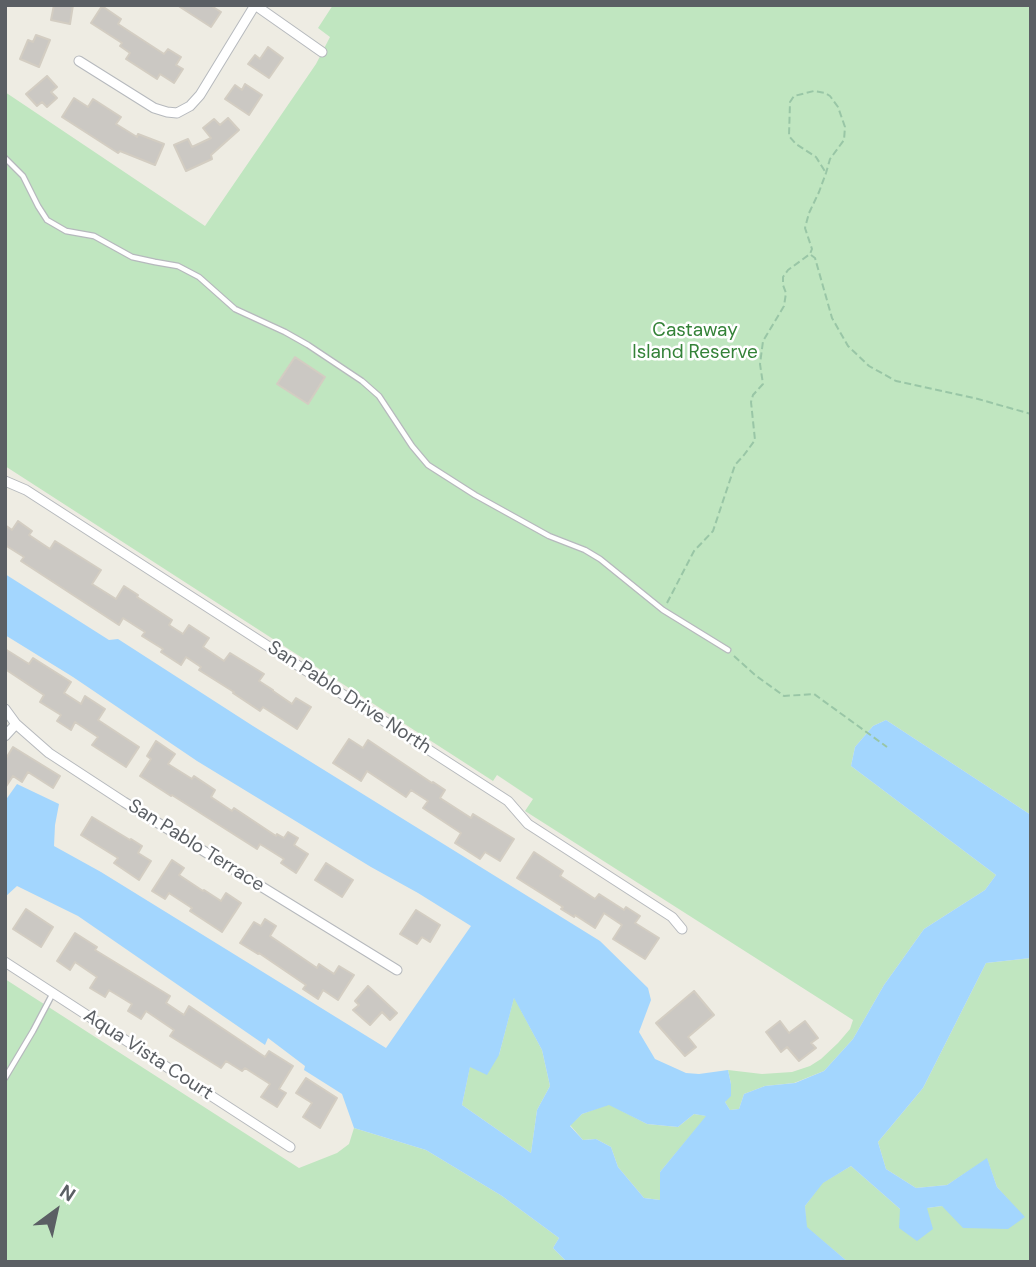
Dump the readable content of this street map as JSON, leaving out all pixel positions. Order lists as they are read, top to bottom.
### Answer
{
  "streets": {
    "street": ["San Pablo Drive North", "San Pablo Terrace", "Aqua Vista Court"]
  },
  "parks": ["Castaway Island Reserve"],
  "north": "top right"
}
